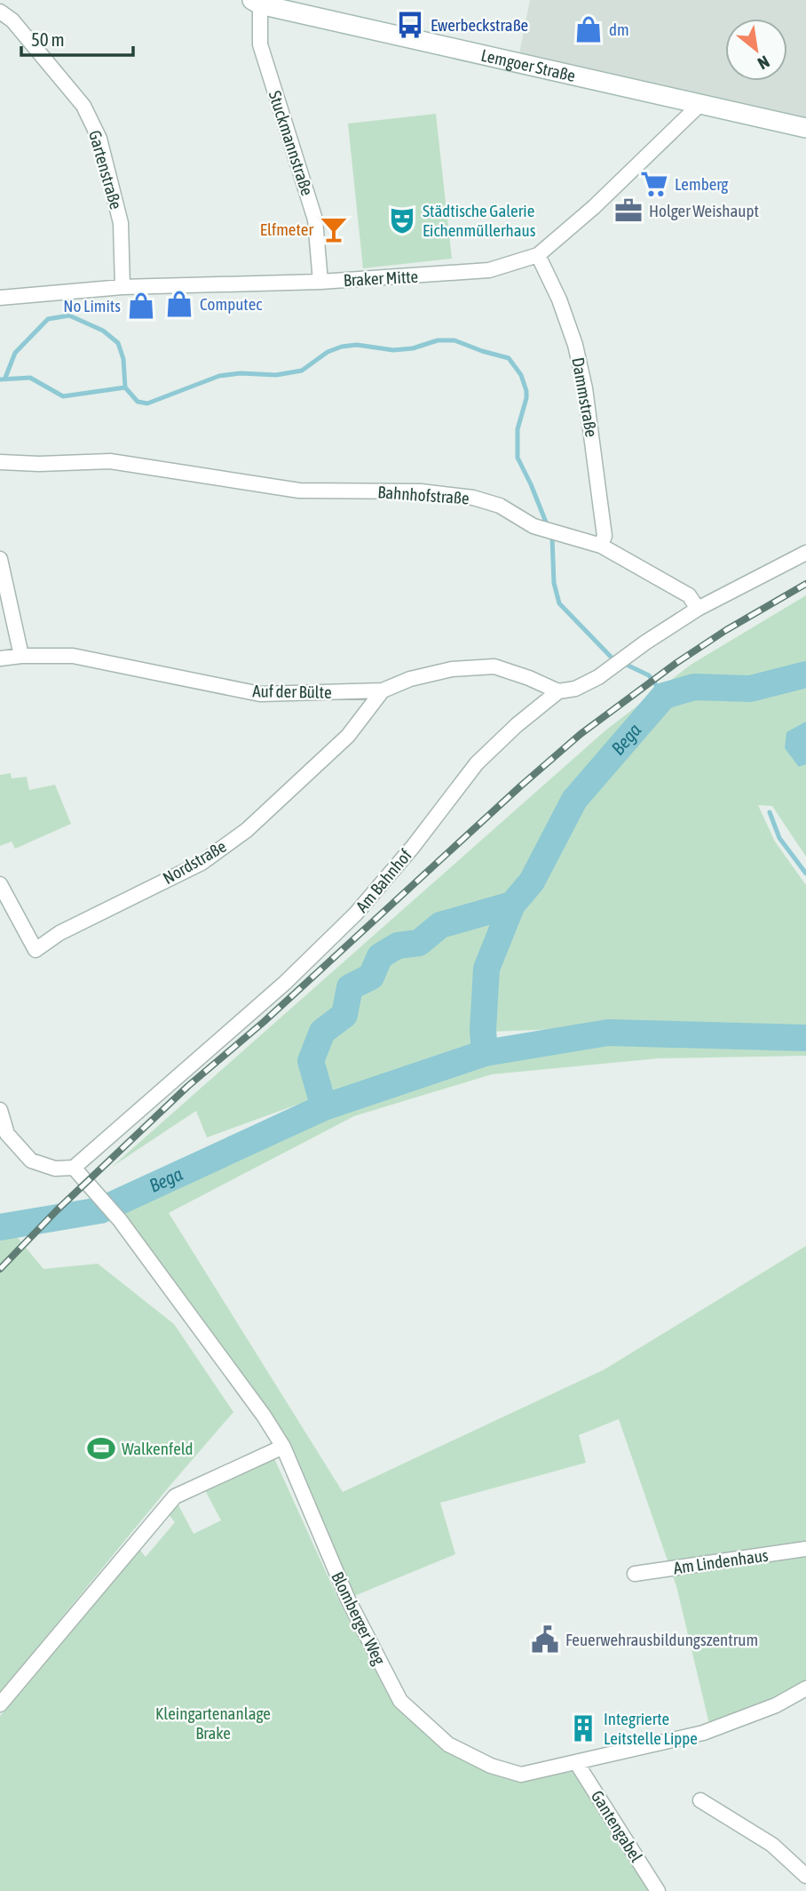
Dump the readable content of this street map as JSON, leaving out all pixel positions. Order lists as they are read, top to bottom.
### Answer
{
  "streets": {
    "main road": ["Lemgoer Straße"],
    "street": [
      "Stuckmannstraße",
      "Gartenstraße",
      "Braker Mitte",
      "Dammstraße",
      "Bahnhofstraße",
      "Auf der Bülte",
      "Nordstraße",
      "Am Bahnhof",
      "Am Lindenhaus",
      "Blomberger Weg",
      "Gantengabel"
    ]
  },
  "crossings": [
    ["Lemgoer Straße", "Stuckmannstraße"],
    ["Lemgoer Straße", "Braker Mitte"],
    ["Stuckmannstraße", "Braker Mitte"],
    ["Gartenstraße", "Braker Mitte"],
    ["Braker Mitte", "Dammstraße"],
    ["Dammstraße", "Bahnhofstraße"],
    ["Bahnhofstraße", "Am Bahnhof"],
    ["Auf der Bülte", "Nordstraße"],
    ["Auf der Bülte", "Am Bahnhof"],
    ["Am Bahnhof", "Blomberger Weg"],
    ["Blomberger Weg", "Gantengabel"]
  ],
  "water": ["Bega"],
  "parks": ["Kleingartenanlage Brake"],
  "places": {
    "bus stop": ["Ewerbeckstraße"],
    "shop": ["dm", "Computec", "No Limits"],
    "supermarket": ["Lemberg"],
    "office": ["Holger Weishaupt"],
    "theatre": ["Städtische Galerie Eichenmüllerhaus"],
    "bar": ["Elfmeter"],
    "sports": ["Walkenfeld"],
    "public building": ["Feuerwehrausbildungszentrum"],
    "building": ["Integrierte Leitstelle Lippe"]
  },
  "scale_bar": "50 m",
  "north": "bottom right"
}
